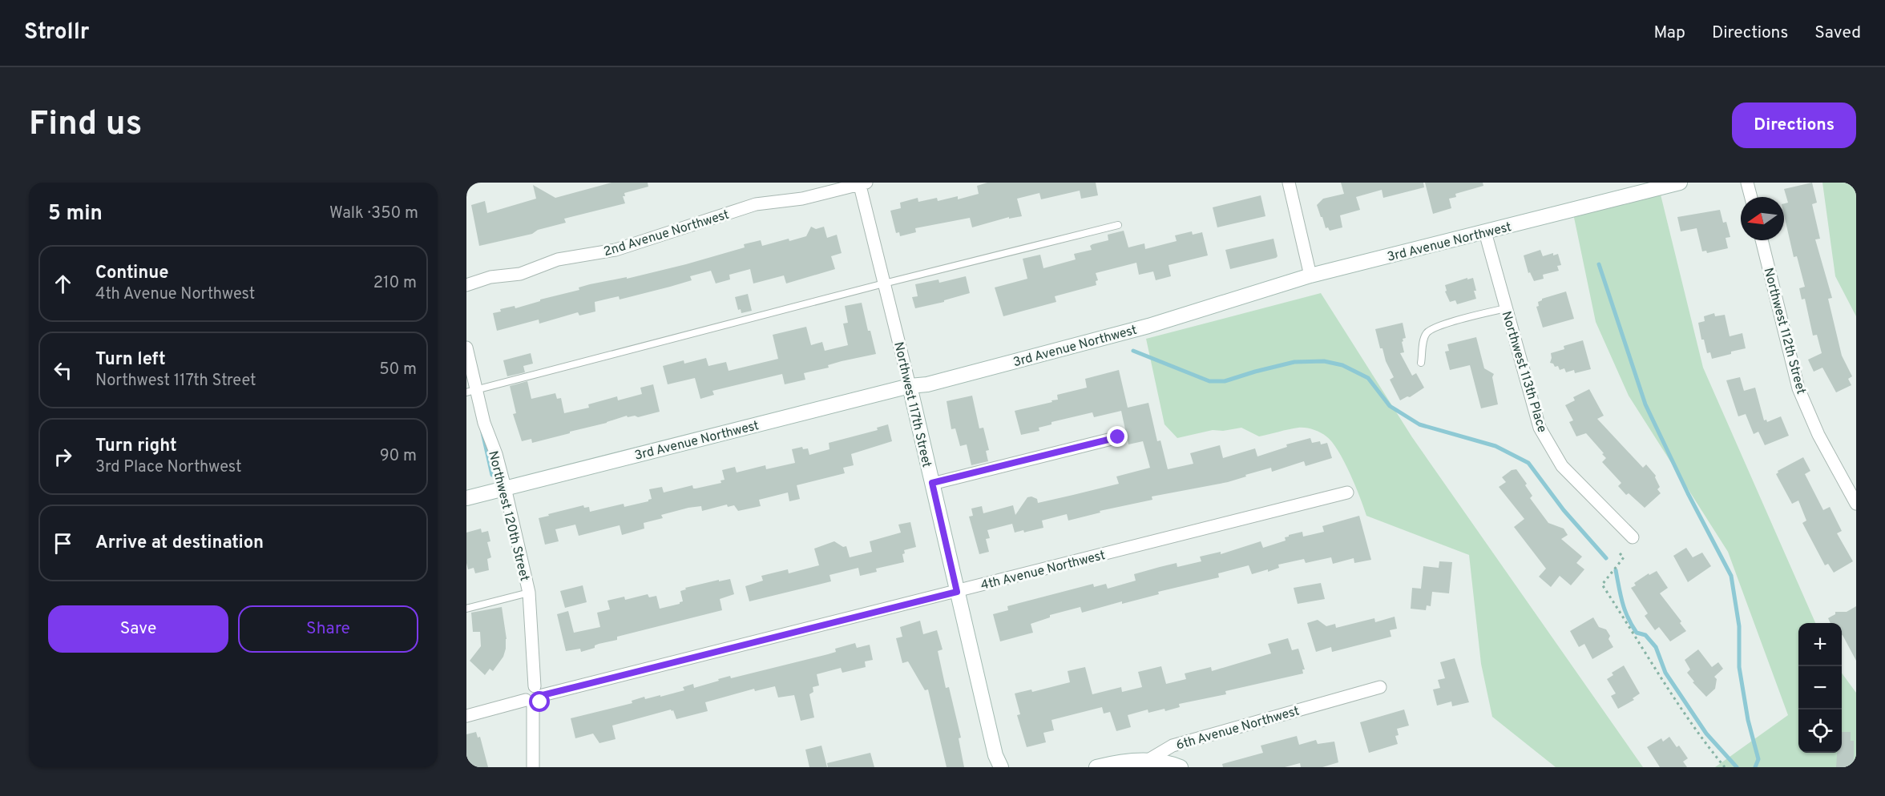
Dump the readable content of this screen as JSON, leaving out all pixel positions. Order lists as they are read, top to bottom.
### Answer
{
  "streets": {
    "street": [
      "2nd Avenue Northwest",
      "3rd Avenue Northwest",
      "Northwest 112th Street",
      "Northwest 113th Place",
      "Northwest 117th Street",
      "Northwest 120th Street",
      "4th Avenue Northwest",
      "6th Avenue Northwest"
    ]
  },
  "crossings": [
    ["2nd Avenue Northwest", "Northwest 117th Street"],
    ["3rd Avenue Northwest", "Northwest 113th Place"],
    ["3rd Avenue Northwest", "Northwest 117th Street"],
    ["3rd Avenue Northwest", "Northwest 120th Street"],
    ["Northwest 117th Street", "4th Avenue Northwest"],
    ["Northwest 120th Street", "4th Avenue Northwest"]
  ],
  "north": "left",
  "page": {
    "header": "Strollr",
    "nav": ["Map", "Directions", "Saved"],
    "buttons": [
      "Directions",
      ["Save", "Share"]
    ],
    "title": "Find us",
    "heading": ["5 min", "Walk · 350 m"],
    "list": [
      ["Continue", "4th Avenue Northwest", "210 m"],
      ["Turn left", "Northwest 117th Street", "50 m"],
      ["Turn right", "3rd Place Northwest", "90 m"],
      "Arrive at destination"
    ],
    "map_buttons": ["+", "−"]
  }
}
